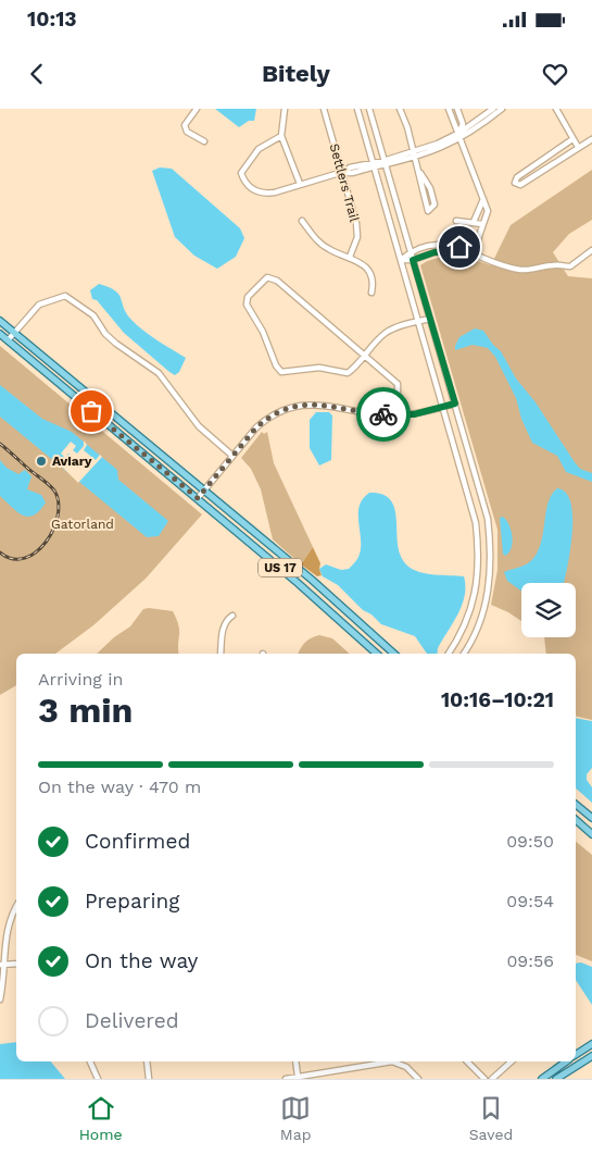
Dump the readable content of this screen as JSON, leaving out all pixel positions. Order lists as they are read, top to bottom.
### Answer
{
  "streets": {
    "main road": ["US 17"],
    "street": ["Settlers Trail"]
  },
  "parks": ["Gatorland"],
  "places": ["Aviary"],
  "page": {
    "status": "10:13",
    "header": "Bitely",
    "heading": ["3 min", "Arriving in", "10:16–10:21"],
    "bar": "On the way · 470 m",
    "list": [
      ["Confirmed", "09:50"],
      ["Preparing", "09:54"],
      ["On the way", "09:56"],
      "Delivered"
    ],
    "tabs": ["Home", "Map", "Saved"]
  }
}
